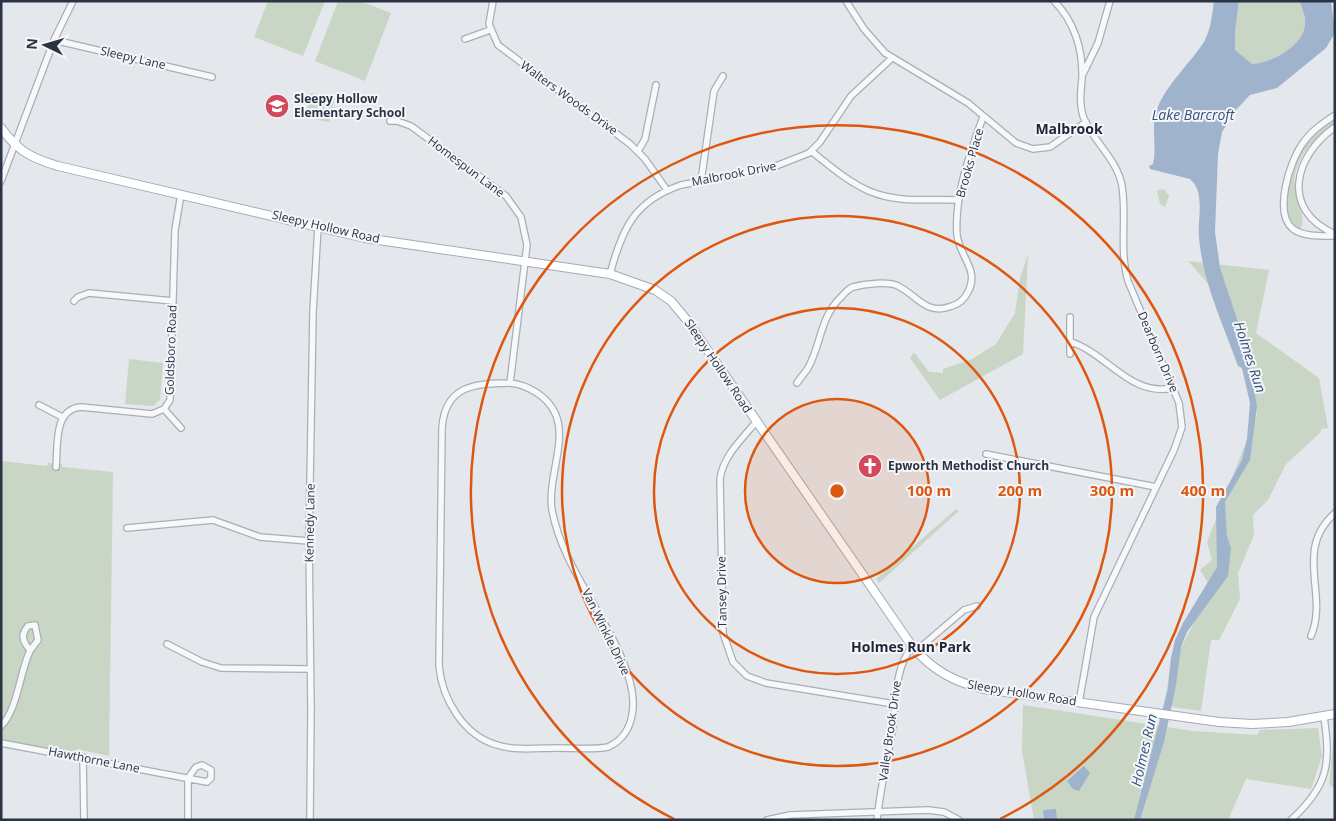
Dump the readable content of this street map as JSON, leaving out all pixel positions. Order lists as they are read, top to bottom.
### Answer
{
  "streets": {
    "main road": ["Sleepy Hollow Road"],
    "street": [
      "Sleepy Lane",
      "Walters Woods Drive",
      "Brooks Place",
      "Homespun Lane",
      "Malbrook Drive",
      "Goldsboro Road",
      "Dearborn Drive",
      "Kennedy Lane",
      "Tansey Drive",
      "Van Winkle Drive",
      "Valley Brook Drive",
      "Hawthorne Lane"
    ]
  },
  "crossings": [
    ["Walters Woods Drive", "Malbrook Drive"],
    ["Homespun Lane", "Sleepy Hollow Road"],
    ["Malbrook Drive", "Sleepy Hollow Road"],
    ["Sleepy Hollow Road", "Goldsboro Road"],
    ["Sleepy Hollow Road", "Dearborn Drive"],
    ["Sleepy Hollow Road", "Kennedy Lane"],
    ["Sleepy Hollow Road", "Tansey Drive"],
    ["Sleepy Hollow Road", "Valley Brook Drive"],
    ["Tansey Drive", "Valley Brook Drive"]
  ],
  "districts": ["Malbrook", "Holmes Run Park"],
  "water": ["Lake Barcroft", "Holmes Run"],
  "places": {
    "school or university": ["Sleepy Hollow Elementary School"],
    "church": ["Epworth Methodist Church"]
  },
  "north": "left",
  "rings": [
    "100 m",
    "200 m",
    "300 m",
    "400 m"
  ]
}
